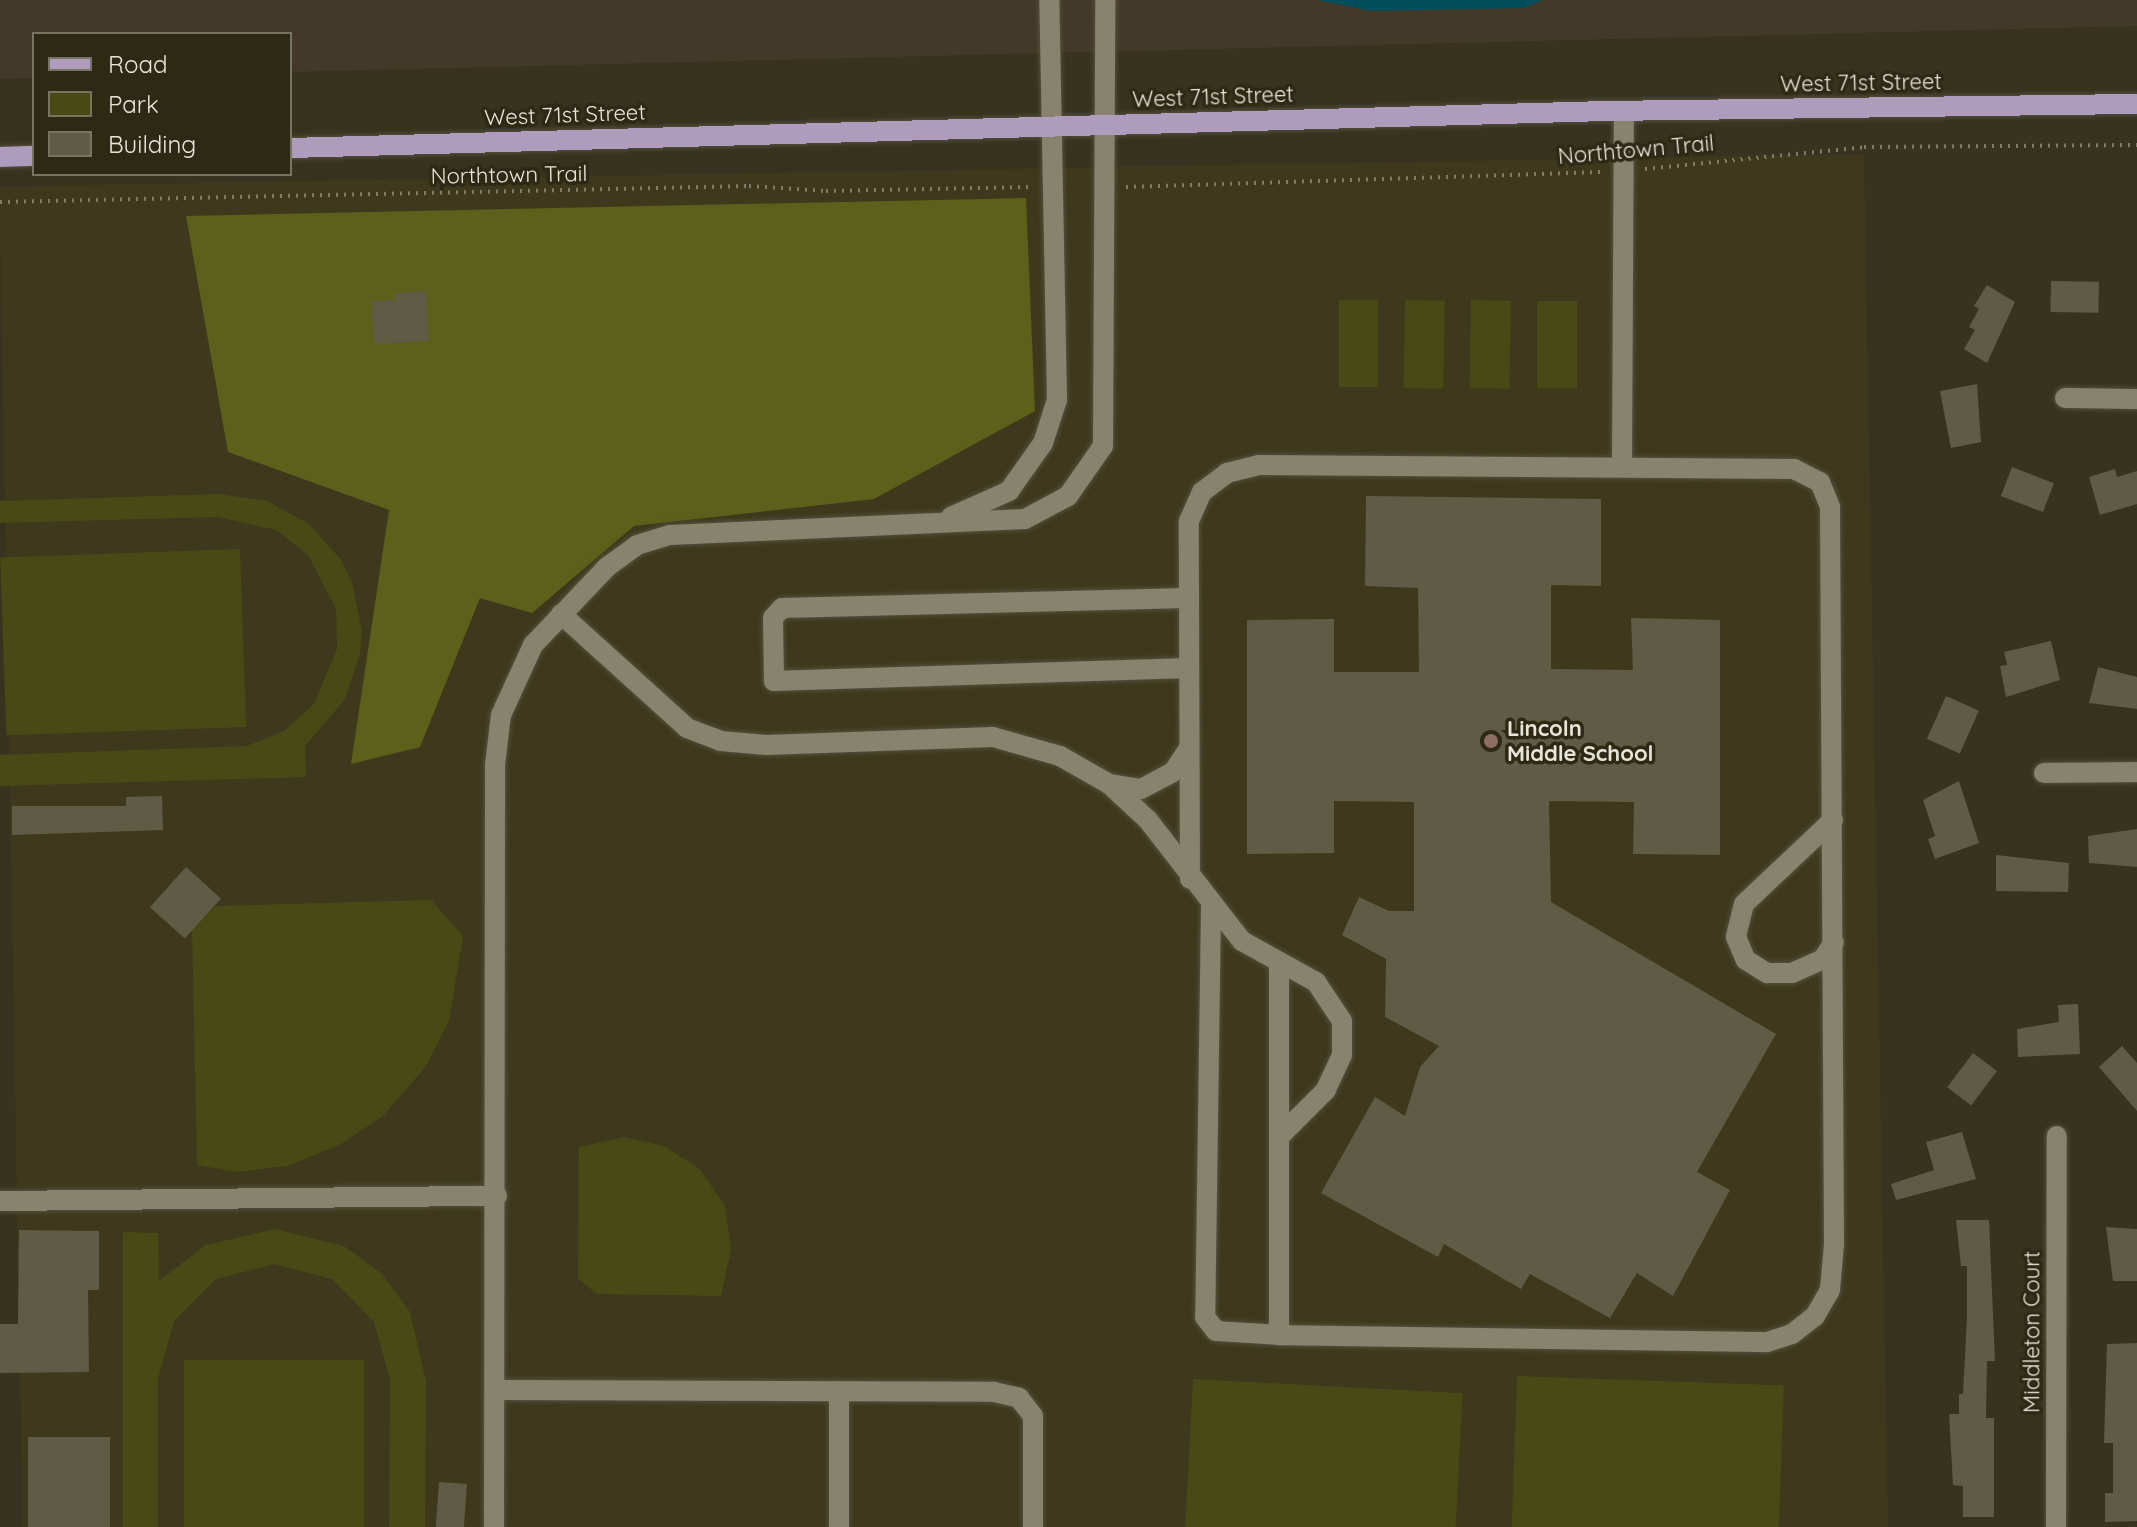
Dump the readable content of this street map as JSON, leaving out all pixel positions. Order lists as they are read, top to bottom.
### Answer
{
  "streets": {
    "main road": ["West 71st Street"],
    "street": ["Middleton Court"],
    "path": ["Northtown Trail"]
  },
  "places": ["Lincoln Middle School"],
  "legend": ["Road", "Park", "Building"]
}
